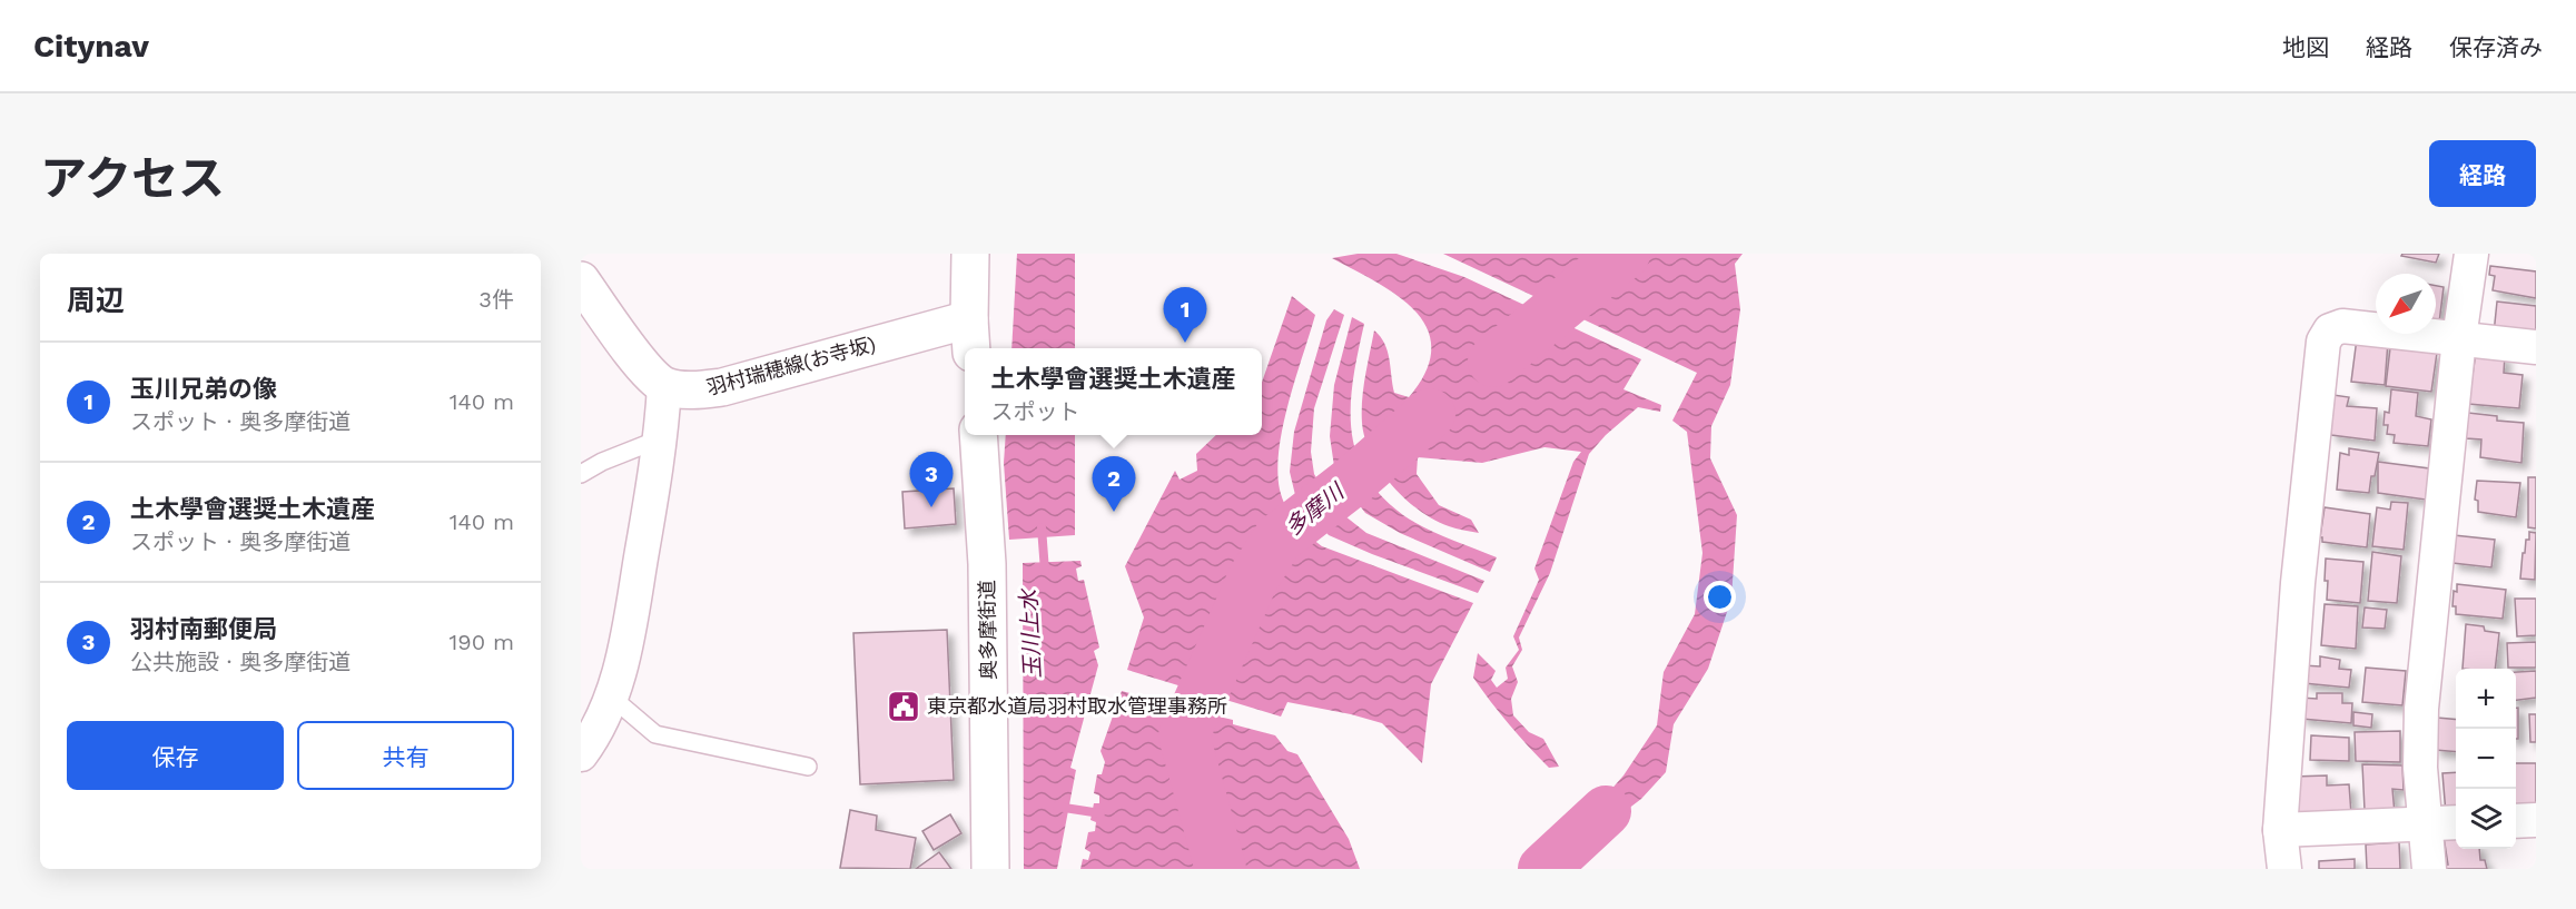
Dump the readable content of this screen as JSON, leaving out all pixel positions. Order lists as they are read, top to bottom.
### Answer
{
  "streets": {
    "main road": ["羽村瑞穂線(お寺坂)", "奥多摩街道"]
  },
  "water": ["多摩川", "玉川上水"],
  "places": {
    "public building": ["東京都水道局羽村取水管理事務所"]
  },
  "north": "bottom left",
  "page": {
    "header": "Citynav",
    "nav": ["地図", "経路", "保存済み"],
    "title": "アクセス",
    "buttons": [
      "経路",
      ["保存", "共有"]
    ],
    "heading": ["周辺", "3件"],
    "pins": ["1", "3", "2"],
    "list": [
      {
        "mark": "1",
        "name": "玉川兄弟の像",
        "note": "スポット · 奥多摩街道",
        "value": "140 m"
      },
      {
        "mark": "2",
        "name": "土木學會選奨土木遺産",
        "note": "スポット · 奥多摩街道",
        "value": "140 m"
      },
      {
        "mark": "3",
        "name": "羽村南郵便局",
        "note": "公共施設 · 奥多摩街道",
        "value": "190 m"
      }
    ],
    "popup": ["土木學會選奨土木遺産", "スポット"],
    "map_buttons": ["+", "−"]
  }
}
